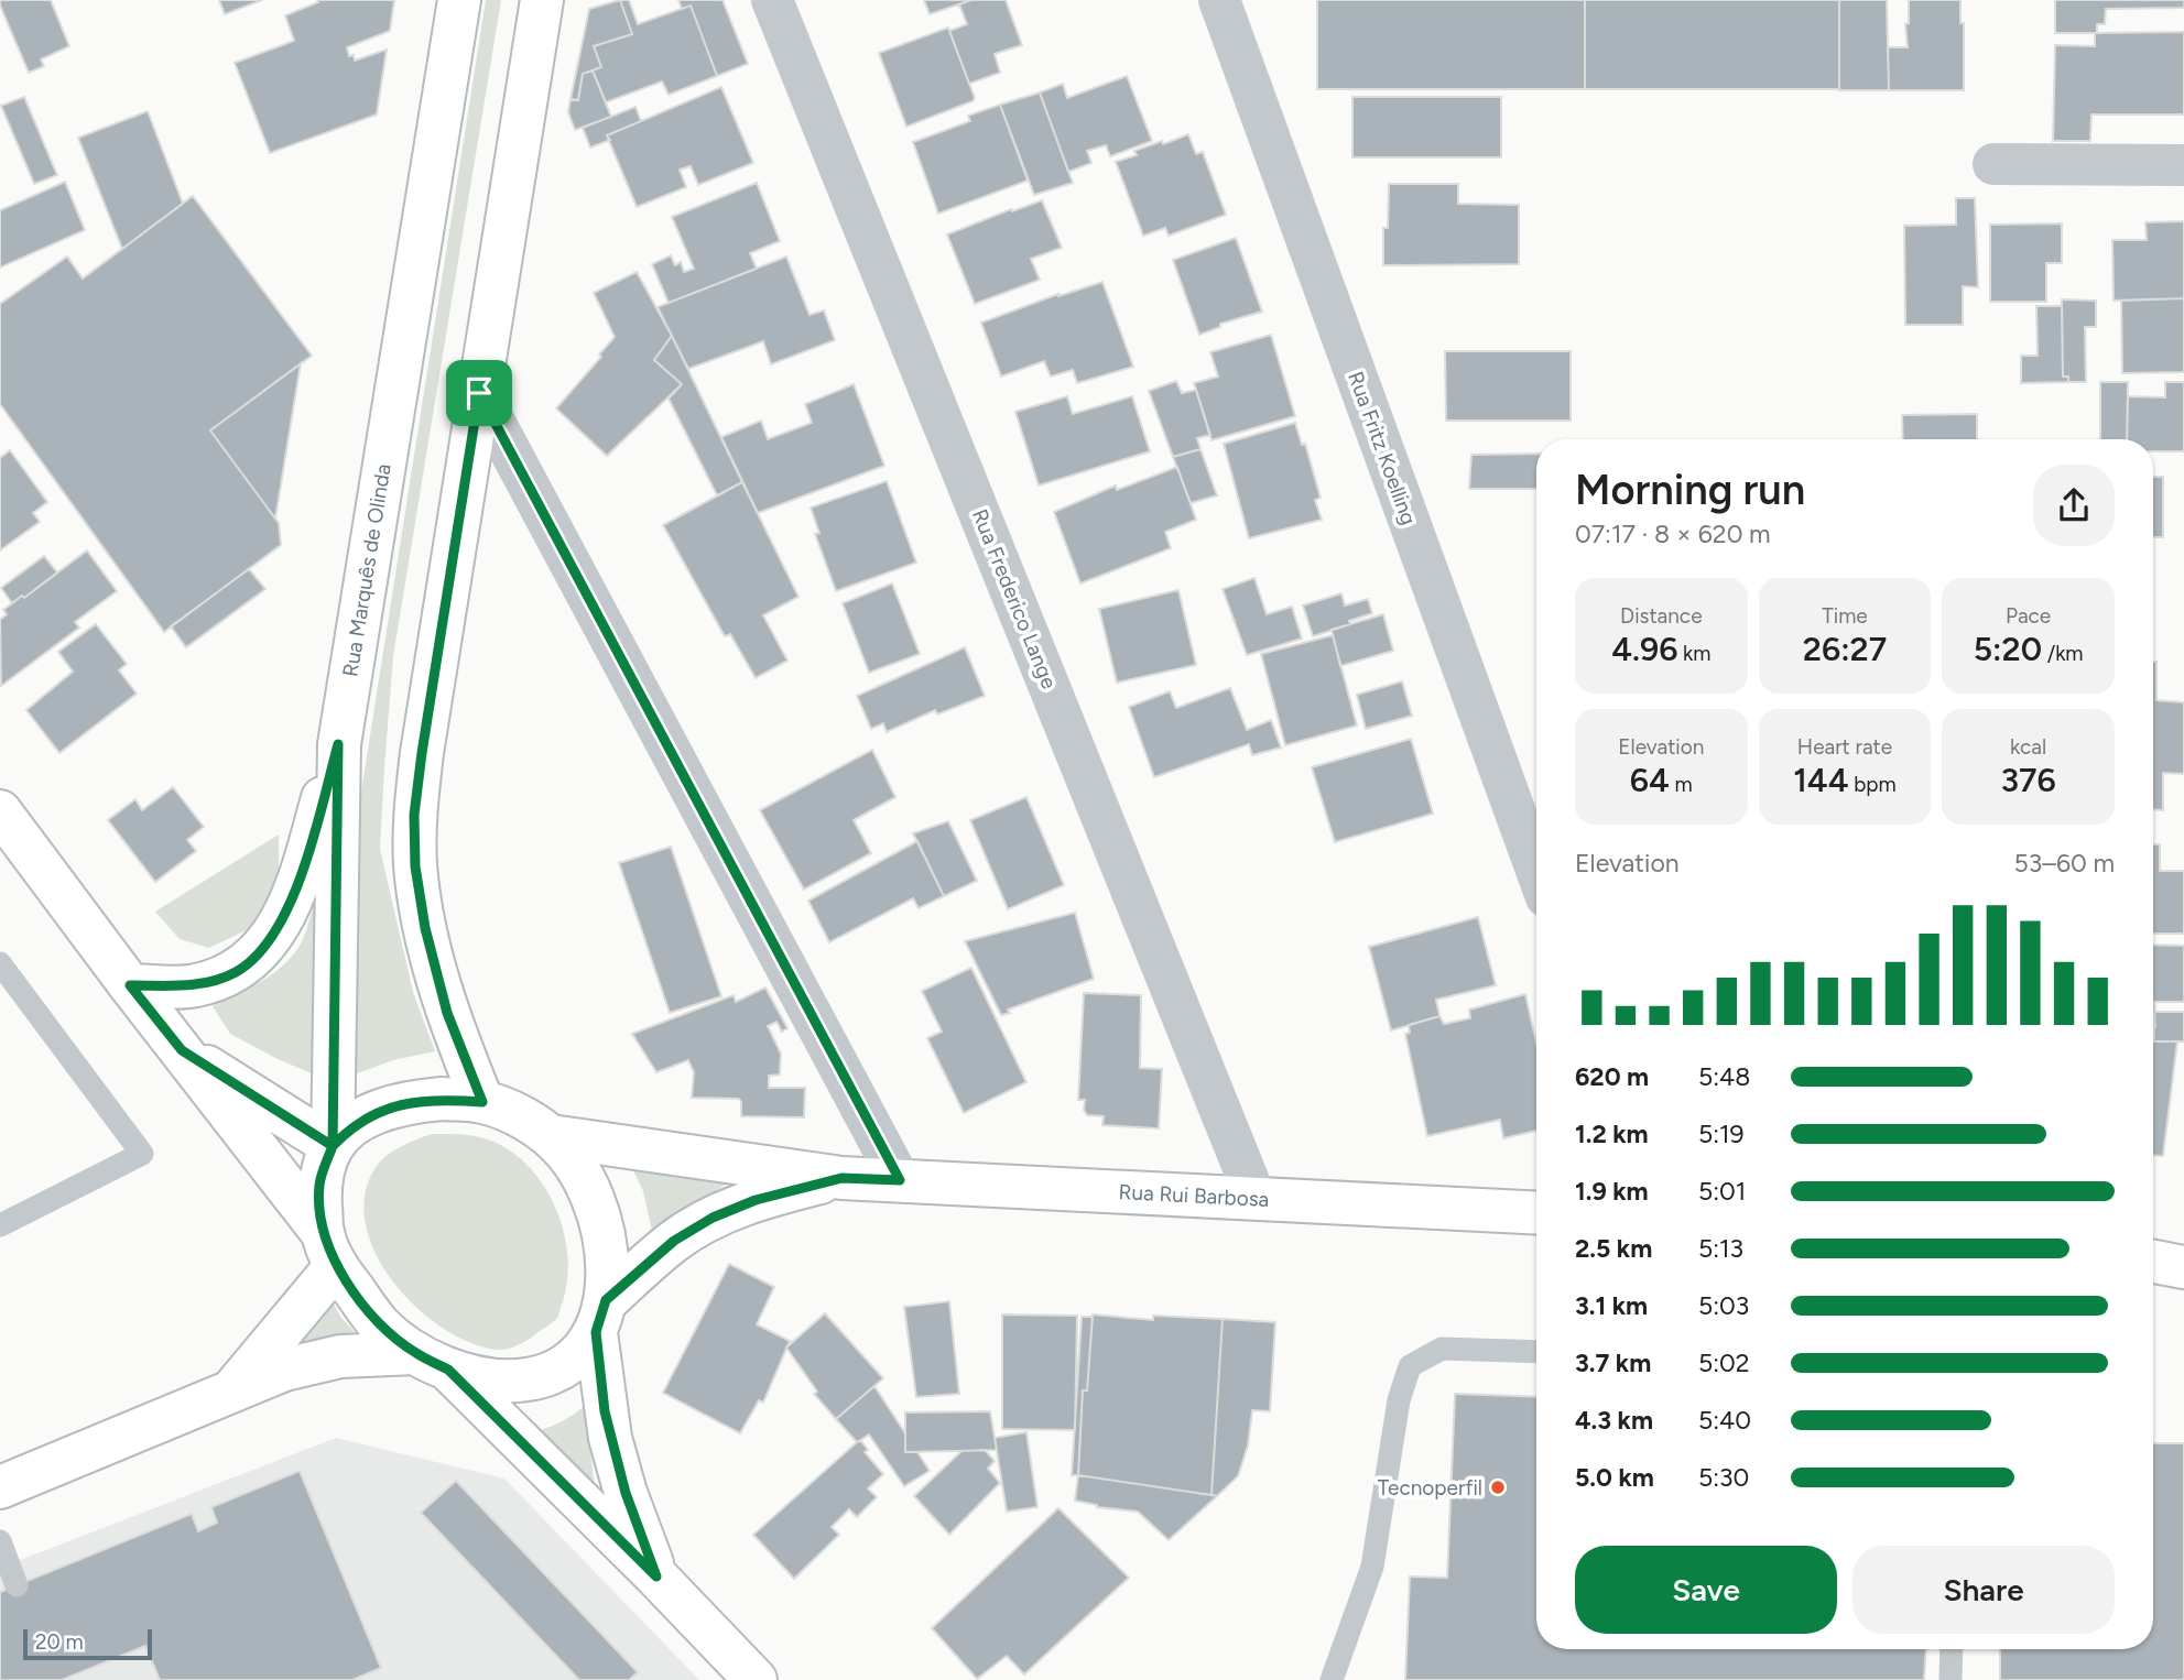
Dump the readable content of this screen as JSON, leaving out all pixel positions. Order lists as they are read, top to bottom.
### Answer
{
  "streets": {
    "main road": ["Rua Marquês de Olinda", "Rua Rui Barbosa"],
    "street": ["Rua Fritz Koelling", "Rua Frederico Lange"]
  },
  "crossings": [
    ["Rua Frederico Lange", "Rua Rui Barbosa"]
  ],
  "places": ["Tecnoperfil"],
  "scale_bar": "20 m",
  "page": {
    "heading": ["Morning run", "07:17 · 8 × 620 m"],
    "stats": [
      ["Distance", "4.96 km"],
      ["Time", "26:27"],
      ["Pace", "5:20 /km"],
      ["Elevation", "64 m"],
      ["Heart rate", "144 bpm"],
      ["kcal", "376"]
    ],
    "chart": ["Elevation", "53–60 m"],
    "list": [
      {
        "name": "620 m",
        "note": "5:48"
      },
      {
        "name": "1.2 km",
        "note": "5:19"
      },
      {
        "name": "1.9 km",
        "note": "5:01"
      },
      {
        "name": "2.5 km",
        "note": "5:13"
      },
      {
        "name": "3.1 km",
        "note": "5:03"
      },
      {
        "name": "3.7 km",
        "note": "5:02"
      },
      {
        "name": "4.3 km",
        "note": "5:40"
      },
      {
        "name": "5.0 km",
        "note": "5:30"
      }
    ],
    "buttons": ["Save", "Share"],
    "scale": "20 m"
  }
}
